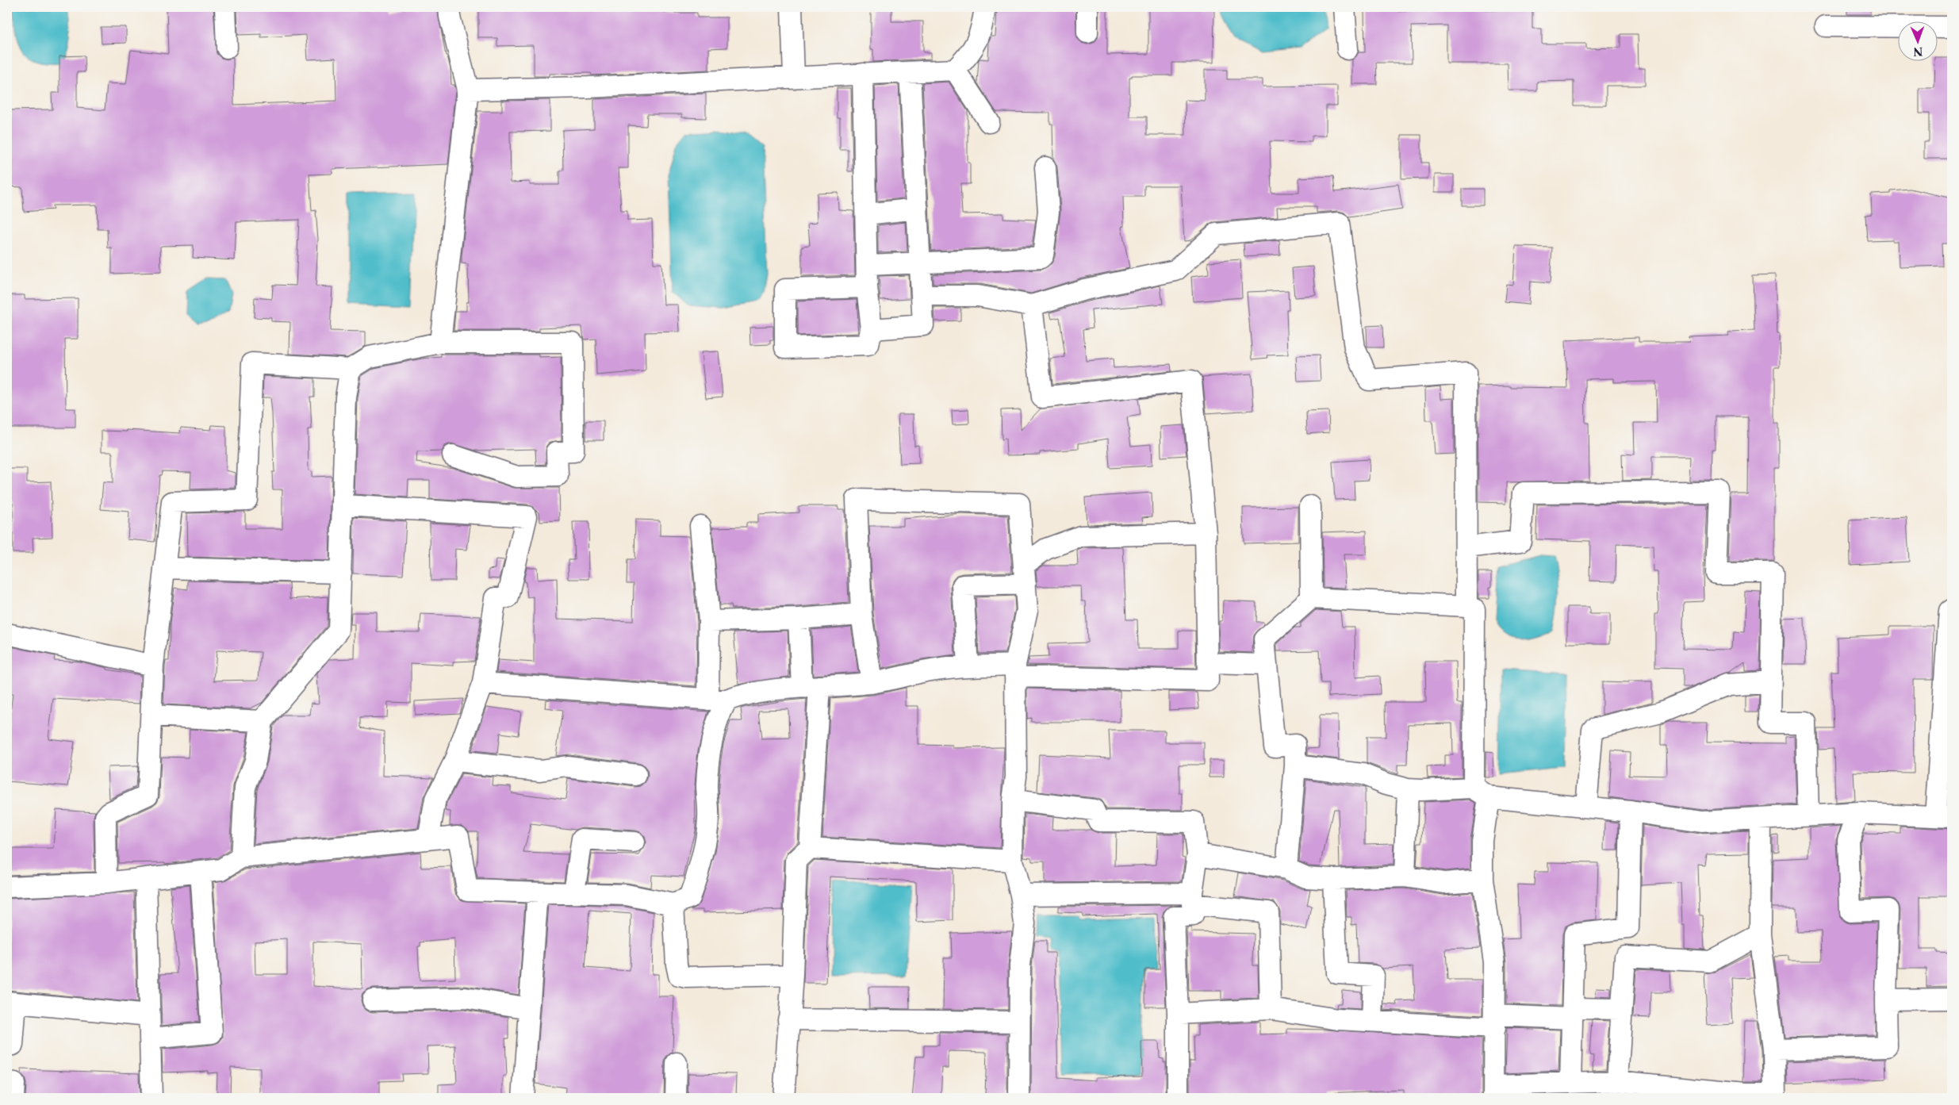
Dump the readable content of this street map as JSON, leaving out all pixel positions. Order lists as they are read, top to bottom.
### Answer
{
  "north": "bottom"
}
